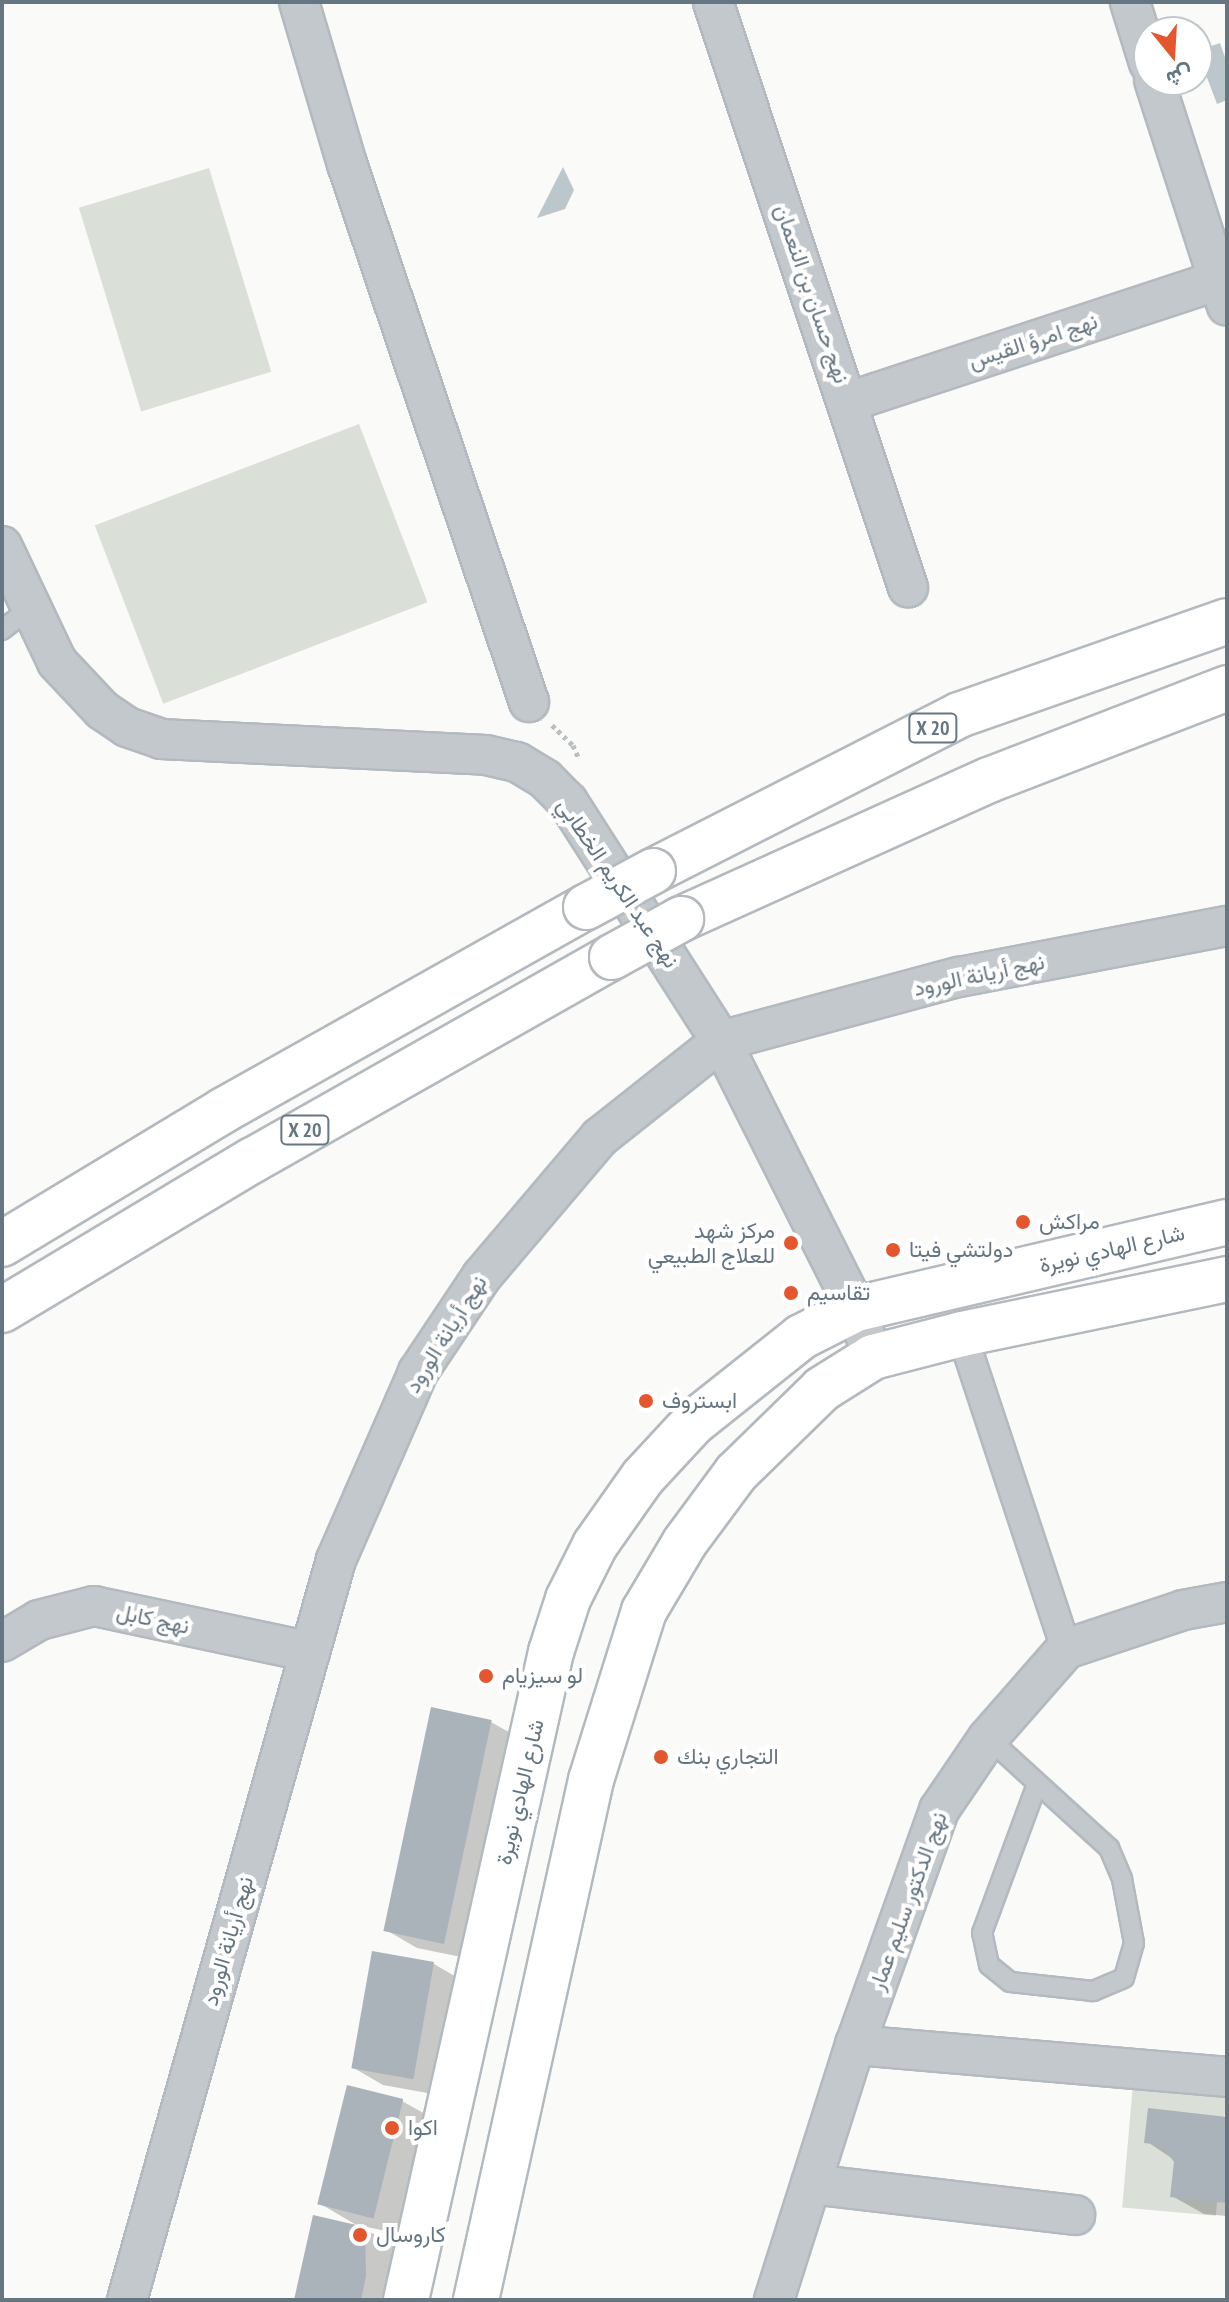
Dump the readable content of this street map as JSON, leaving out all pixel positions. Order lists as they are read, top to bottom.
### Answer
{
  "streets": {
    "main road": ["X 20", "شارع الهادي نويرة"],
    "street": [
      "نهج حسان بن النعمان",
      "نهج امرؤ القيس",
      "نهج عبد الكريم الخطابي",
      "نهج أريانة الورود",
      "نهج كابل",
      "نهج الدكتور سليم عمار"
    ]
  },
  "crossings": [
    ["نهج حسان بن النعمان", "نهج امرؤ القيس"],
    ["نهج عبد الكريم الخطابي", "نهج أريانة الورود"],
    ["نهج عبد الكريم الخطابي", "شارع الهادي نويرة"],
    ["نهج أريانة الورود", "نهج كابل"]
  ],
  "places": [
    "مراكش",
    "مركز شهد للعلاج الطبيعي",
    "دولتشي فيتا",
    "تقاسيم",
    "ابستروف",
    "لو سيزيام",
    "التجاري بنك",
    "اكوا",
    "كاروسال"
  ],
  "north": "bottom"
}
